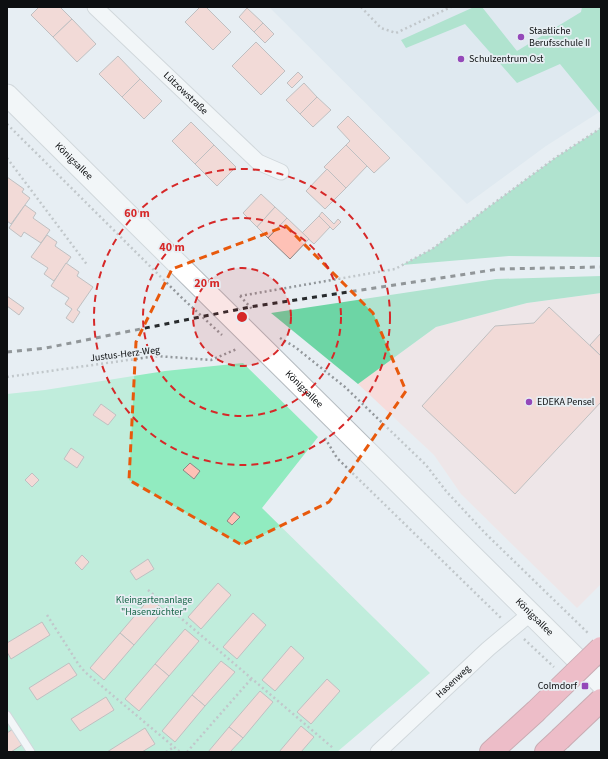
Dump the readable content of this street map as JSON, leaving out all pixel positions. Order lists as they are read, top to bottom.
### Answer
{
  "streets": {
    "main road": ["Königsallee"],
    "street": ["Lützowstraße", "Hasenweg"],
    "path": ["Justus-Herz-Weg"]
  },
  "crossings": [
    ["Königsallee", "Hasenweg"]
  ],
  "parks": ["Kleingartenanlage \"Hasenzüchter\""],
  "places": {
    "other": ["Staatliche Berufsschule II", "Schulzentrum Ost", "EDEKA Pensel"],
    "transit": ["Colmdorf"]
  },
  "rings": ["60 m", "40 m", "20 m"]
}
